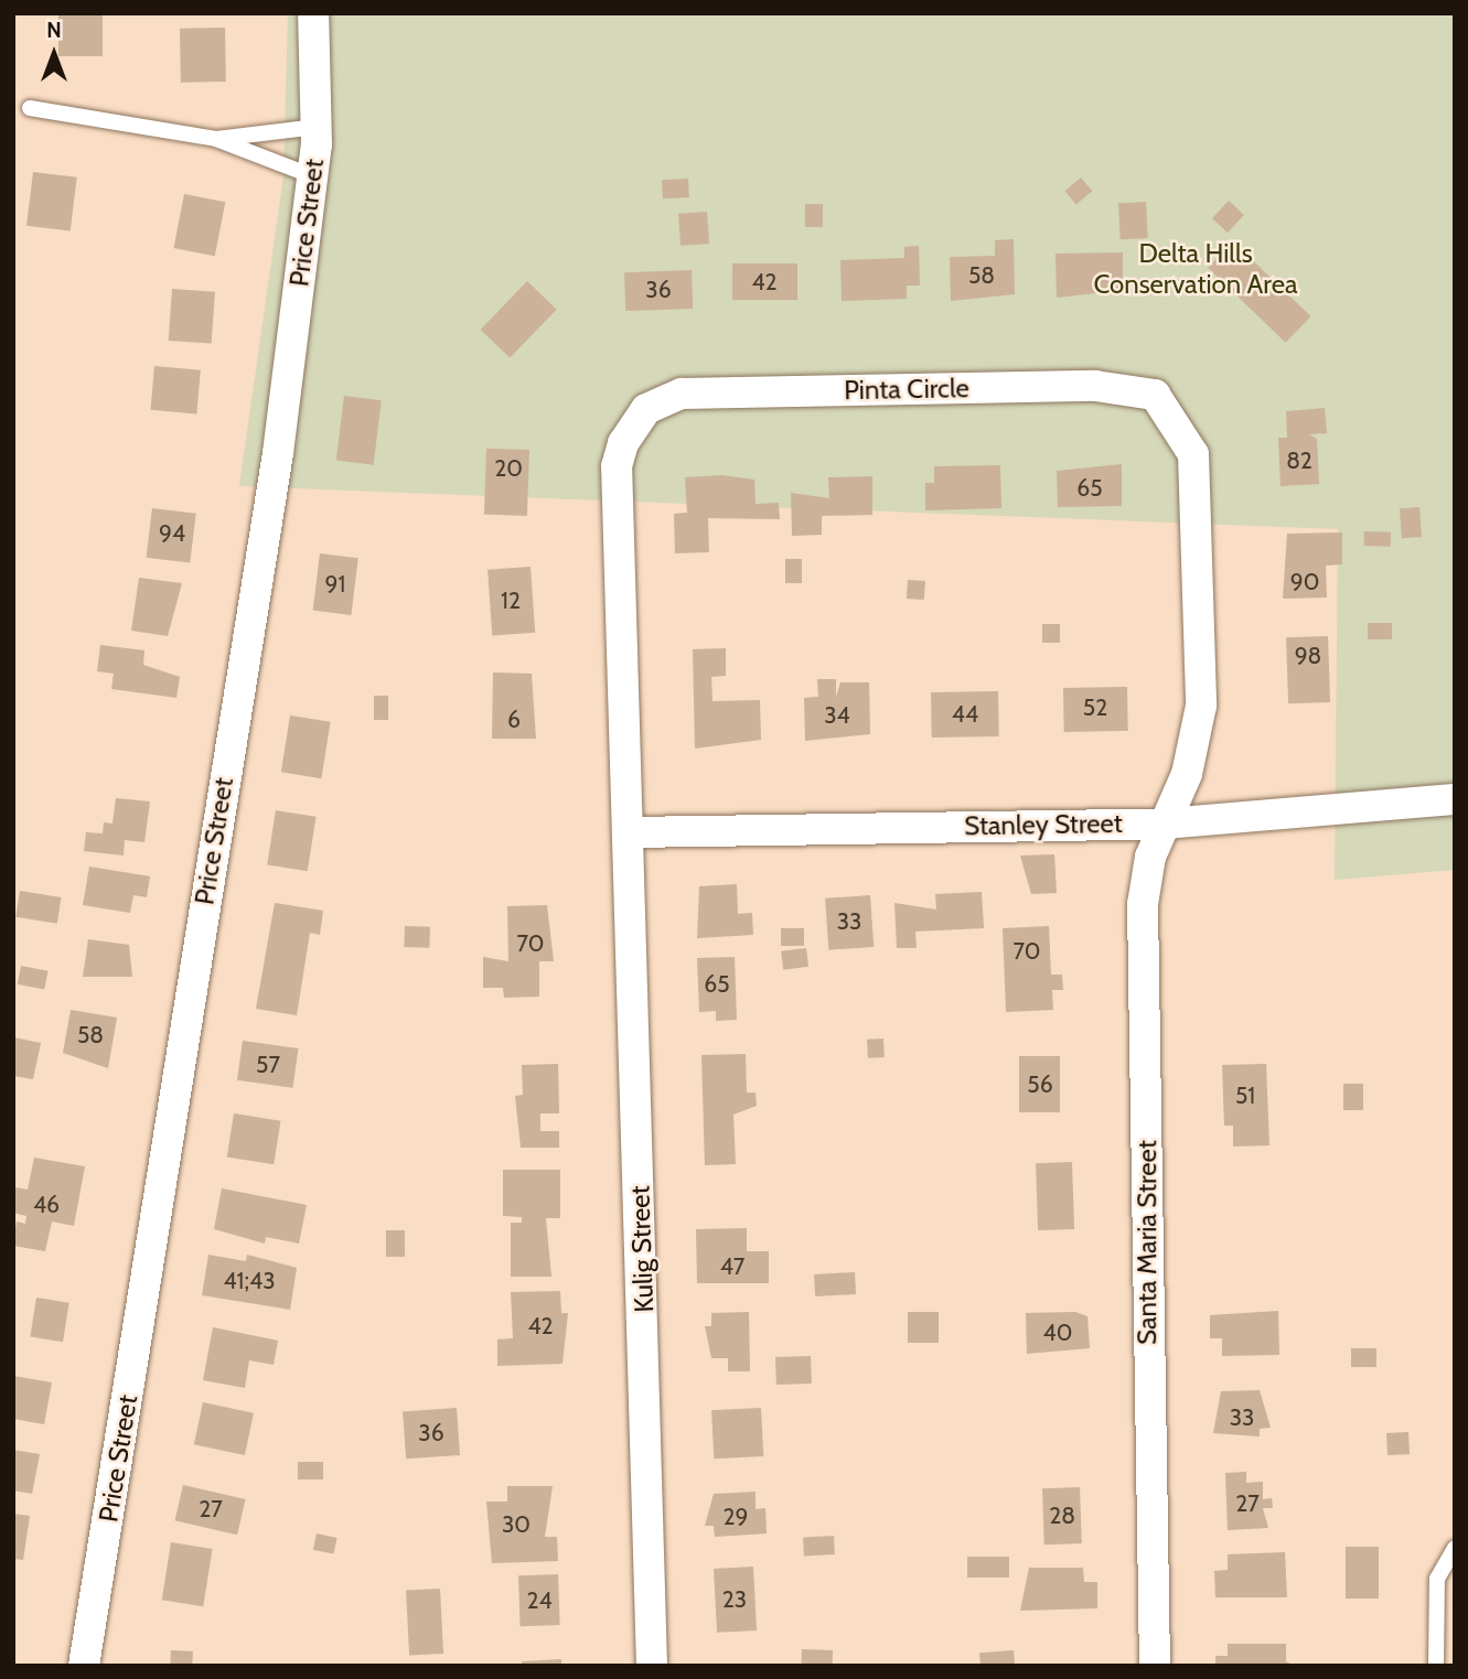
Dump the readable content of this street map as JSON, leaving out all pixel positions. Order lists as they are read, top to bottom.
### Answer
{
  "streets": {
    "street": [
      "Price Street",
      "Pinta Circle",
      "Stanley Street",
      "Santa Maria Street",
      "Kulig Street"
    ]
  },
  "crossings": [
    ["Pinta Circle", "Stanley Street"],
    ["Pinta Circle", "Santa Maria Street"],
    ["Pinta Circle", "Kulig Street"],
    ["Stanley Street", "Santa Maria Street"],
    ["Stanley Street", "Kulig Street"]
  ],
  "parks": ["Delta Hills Conservation Area"],
  "house_numbers": [
    "58",
    "42",
    "36",
    "82",
    "20",
    "65",
    "94",
    "90",
    "91",
    "12",
    "98",
    "52",
    "44",
    "34",
    "6",
    "33",
    "70",
    "70",
    "65",
    "58",
    "57",
    "56",
    "51",
    "46",
    "47",
    "41;43",
    "42",
    "40",
    "33",
    "36",
    "27",
    "27",
    "28",
    "29",
    "30",
    "23",
    "24"
  ],
  "north": "top"
}
